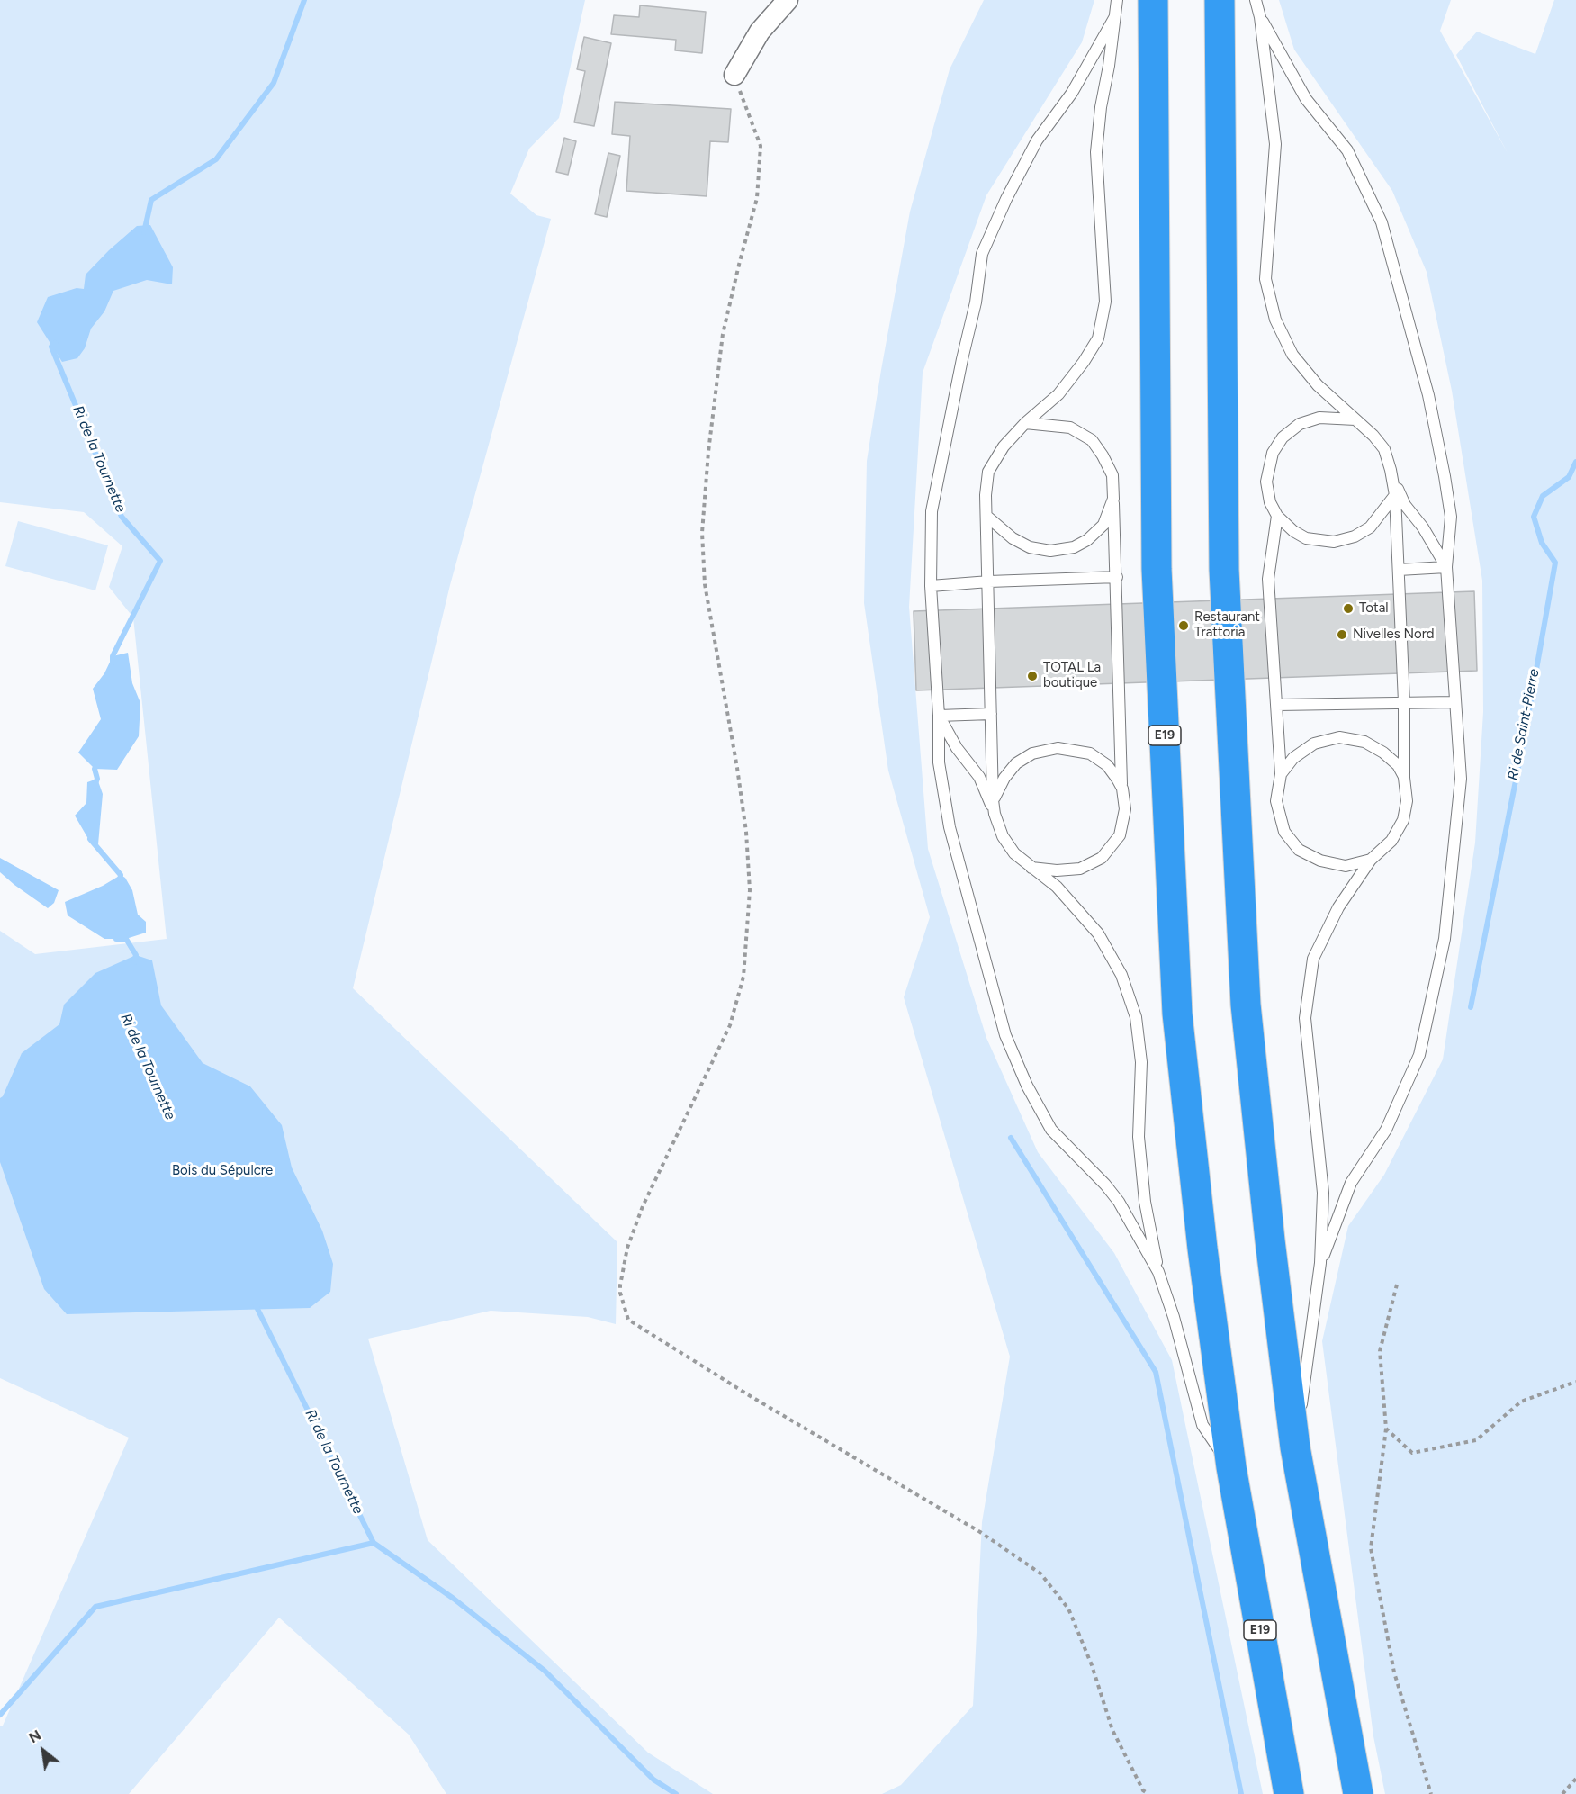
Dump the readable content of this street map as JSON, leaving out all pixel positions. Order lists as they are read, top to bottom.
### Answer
{
  "streets": {
    "highway": ["E19"]
  },
  "water": ["Ri de la Tournette", "Ri de Saint-Pierre"],
  "parks": ["Bois du Sépulcre"],
  "places": [
    "Total",
    "Restaurant Trattoria",
    "Nivelles Nord",
    "TOTAL La boutique"
  ],
  "north": "top left"
}
